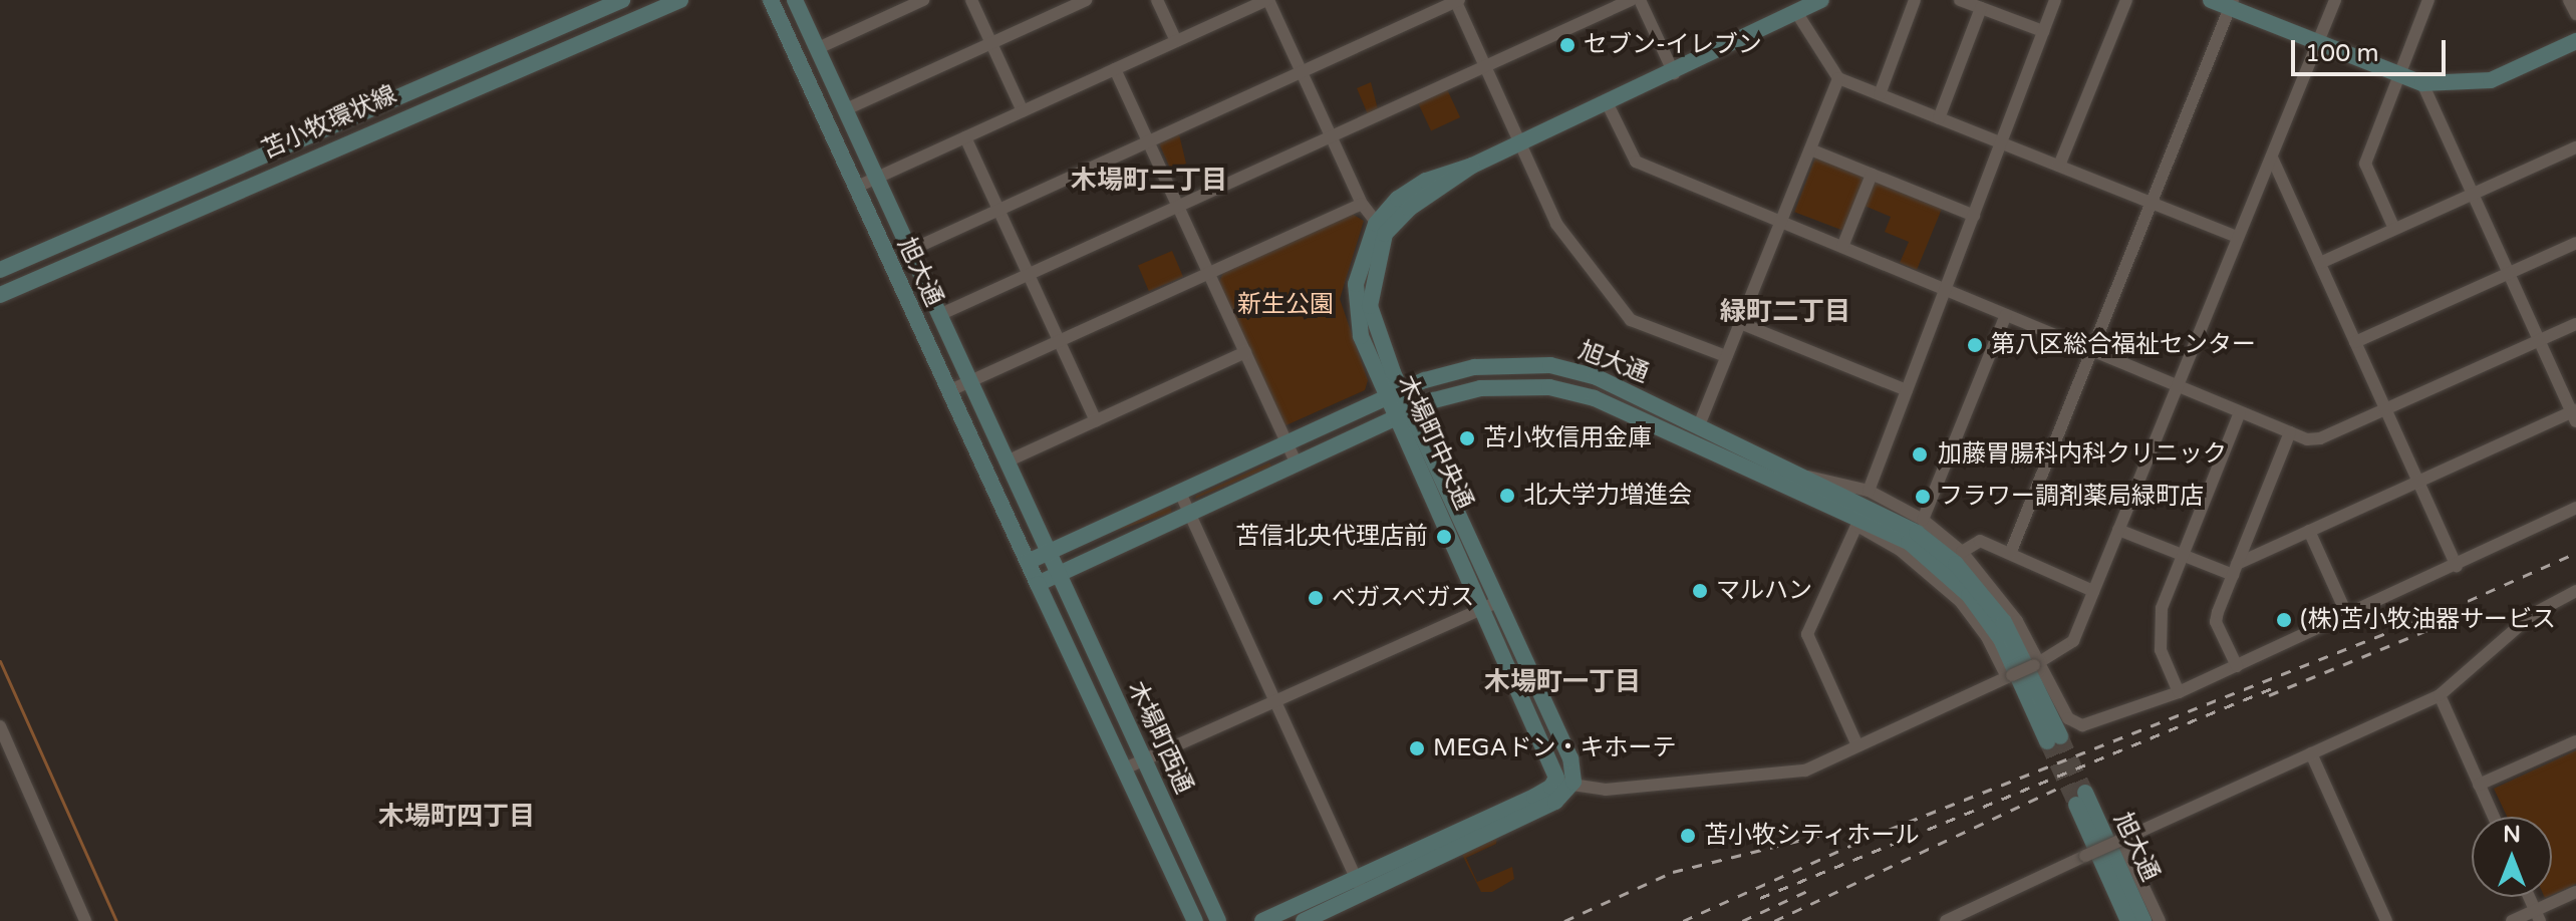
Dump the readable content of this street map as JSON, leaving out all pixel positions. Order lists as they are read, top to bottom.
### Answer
{
  "streets": {
    "street": [
      "苫小牧環状線",
      "旭大通",
      "木場町中央通",
      "木場町西通"
    ]
  },
  "crossings": [
    ["旭大通", "木場町中央通"],
    ["旭大通", "木場町西通"]
  ],
  "districts": [
    "木場町二丁目",
    "緑町二丁目",
    "木場町一丁目",
    "木場町四丁目"
  ],
  "parks": ["新生公園"],
  "places": [
    "セブン-イレブン",
    "第八区総合福祉センター",
    "苫小牧信用金庫",
    "加藤胃腸科内科クリニック",
    "北大学力増進会",
    "フラワー調剤薬局緑町店",
    "苫信北央代理店前",
    "マルハン",
    "ベガスベガス",
    "(株)苫小牧油器サービス",
    "MEGAドン・キホーテ",
    "苫小牧シティホール"
  ],
  "scale_bar": "100 m",
  "north": "top"
}
